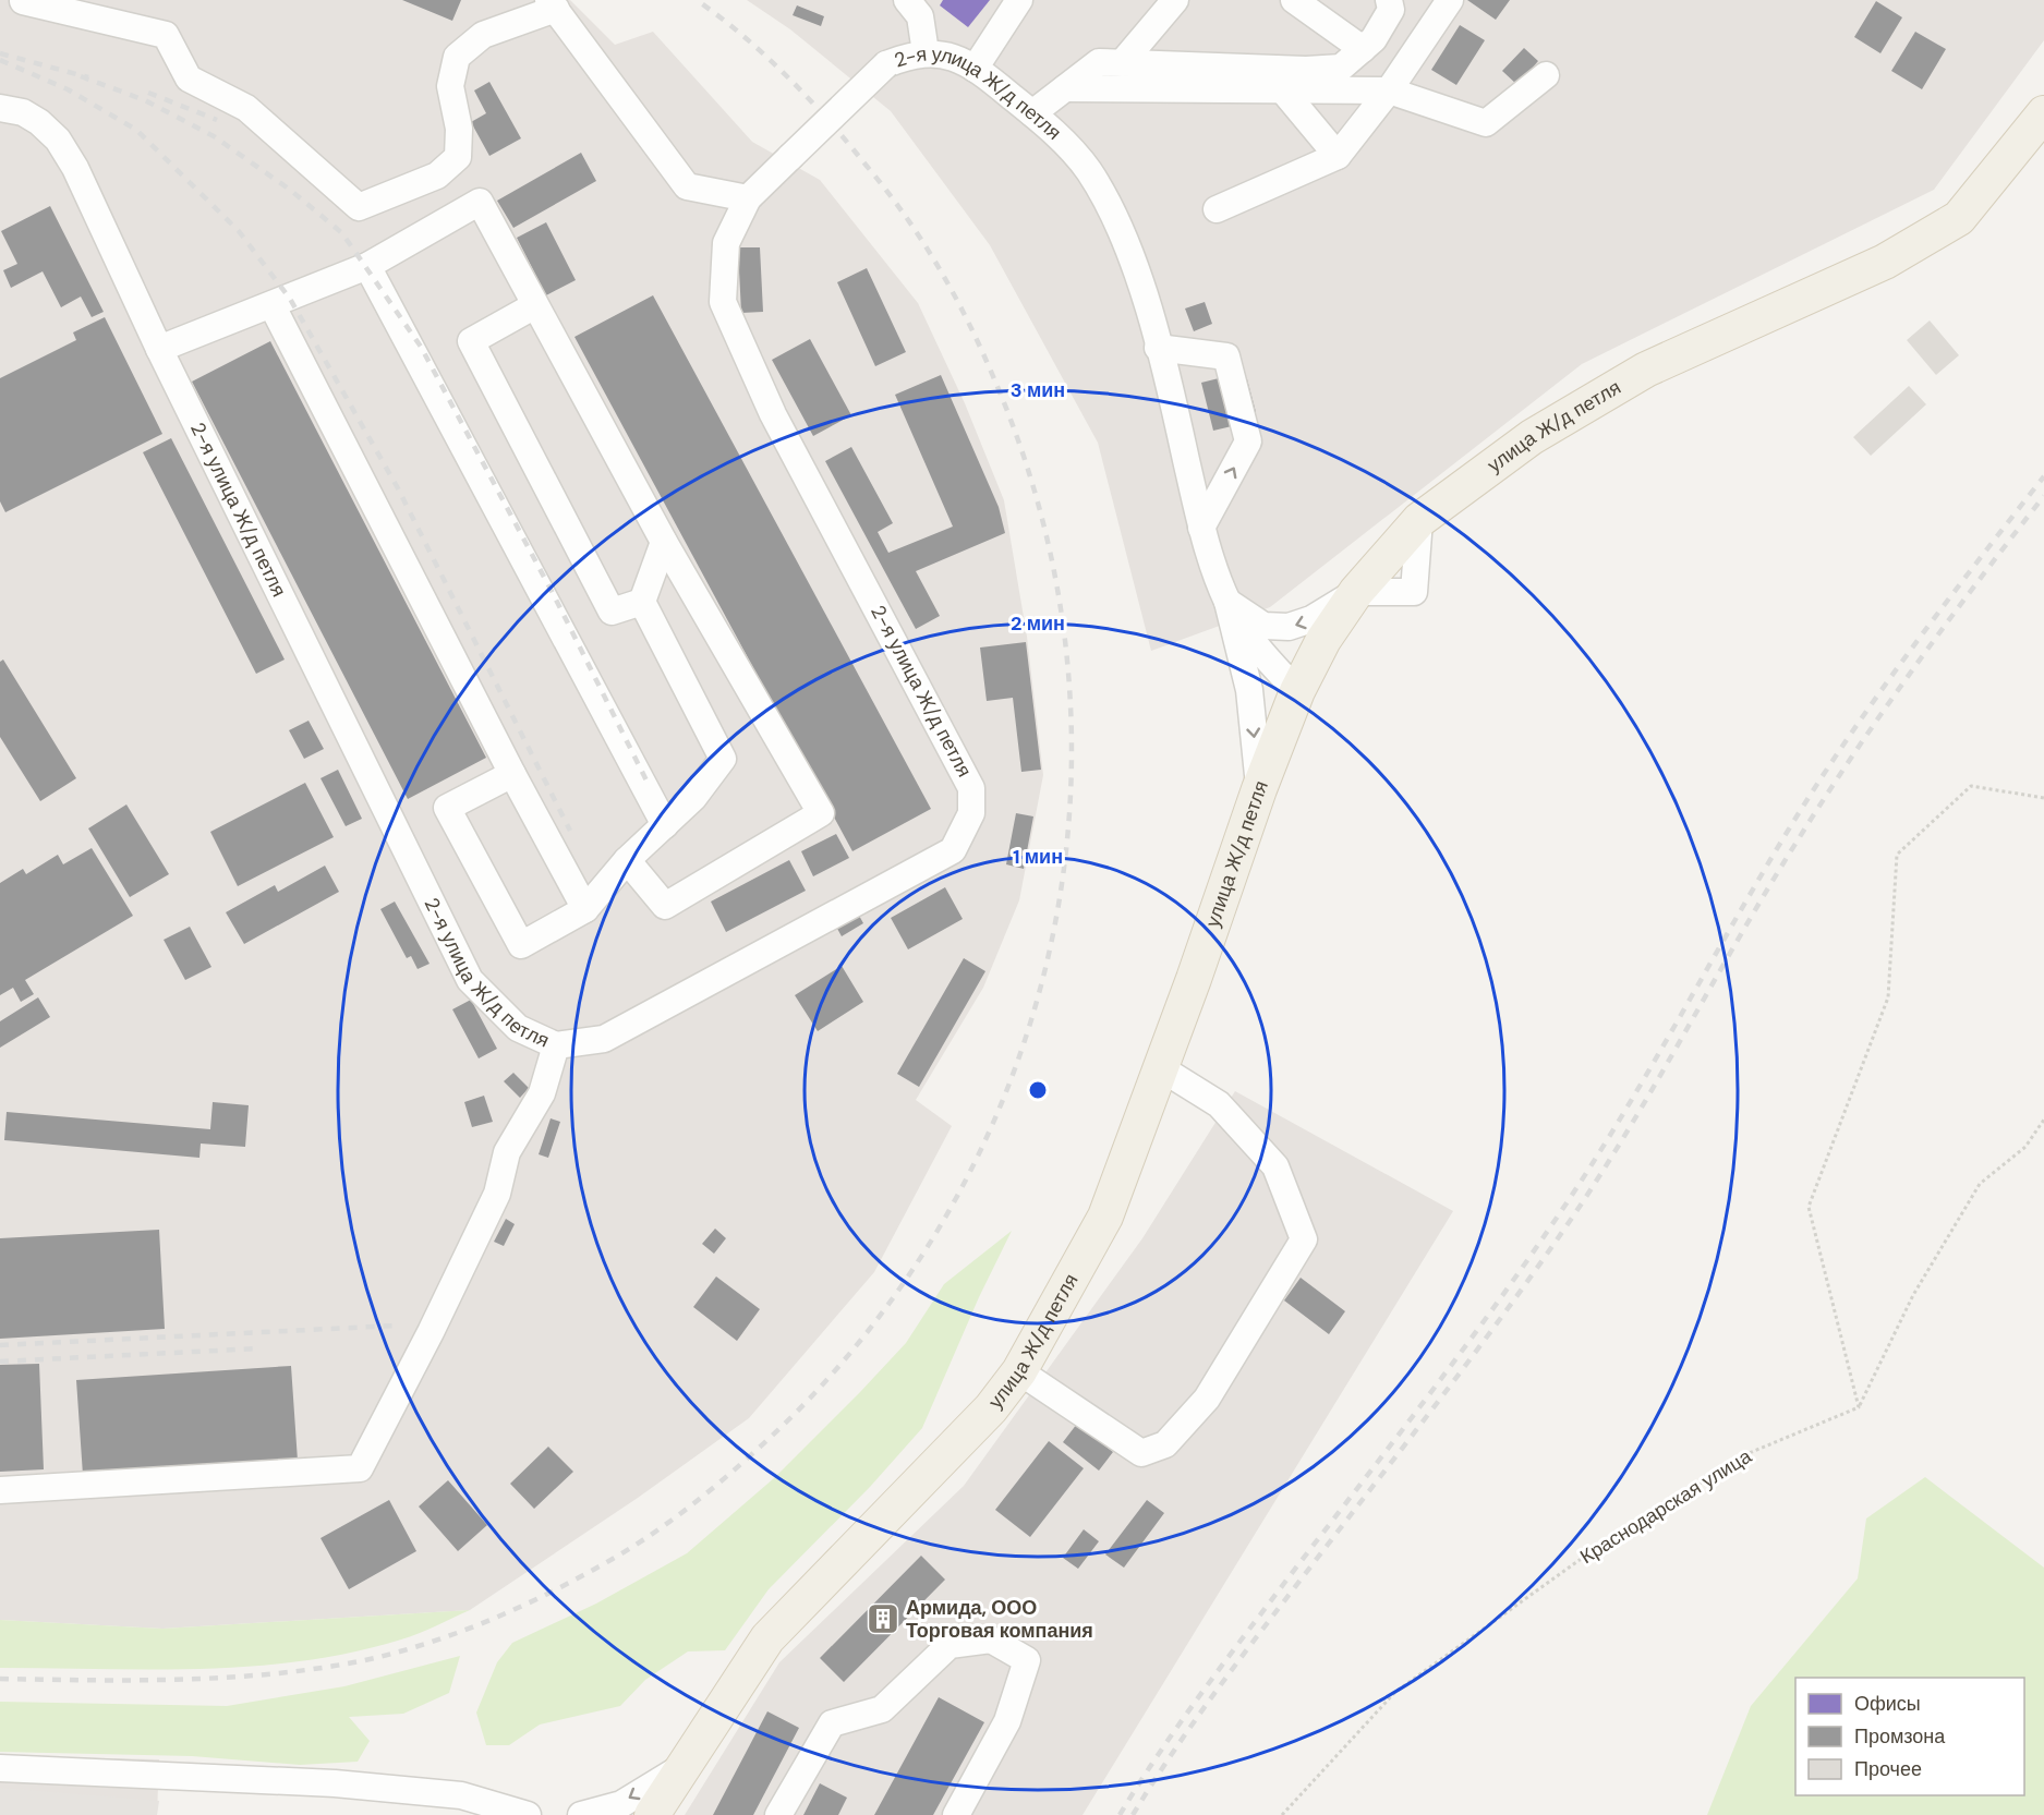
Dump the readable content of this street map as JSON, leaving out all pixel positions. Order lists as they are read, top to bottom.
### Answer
{
  "streets": {
    "main road": ["улица Ж/д петля"],
    "street": ["2-я улица Ж/д петля"],
    "path": ["Краснодарская улица"]
  },
  "crossings": [
    ["2-я улица Ж/д петля", "улица Ж/д петля"]
  ],
  "places": {
    "building": ["Армида, ООО Торговая компания"]
  },
  "legend": ["Офисы", "Промзона", "Прочее"],
  "rings": ["3 мин", "2 мин", "1 мин"]
}
